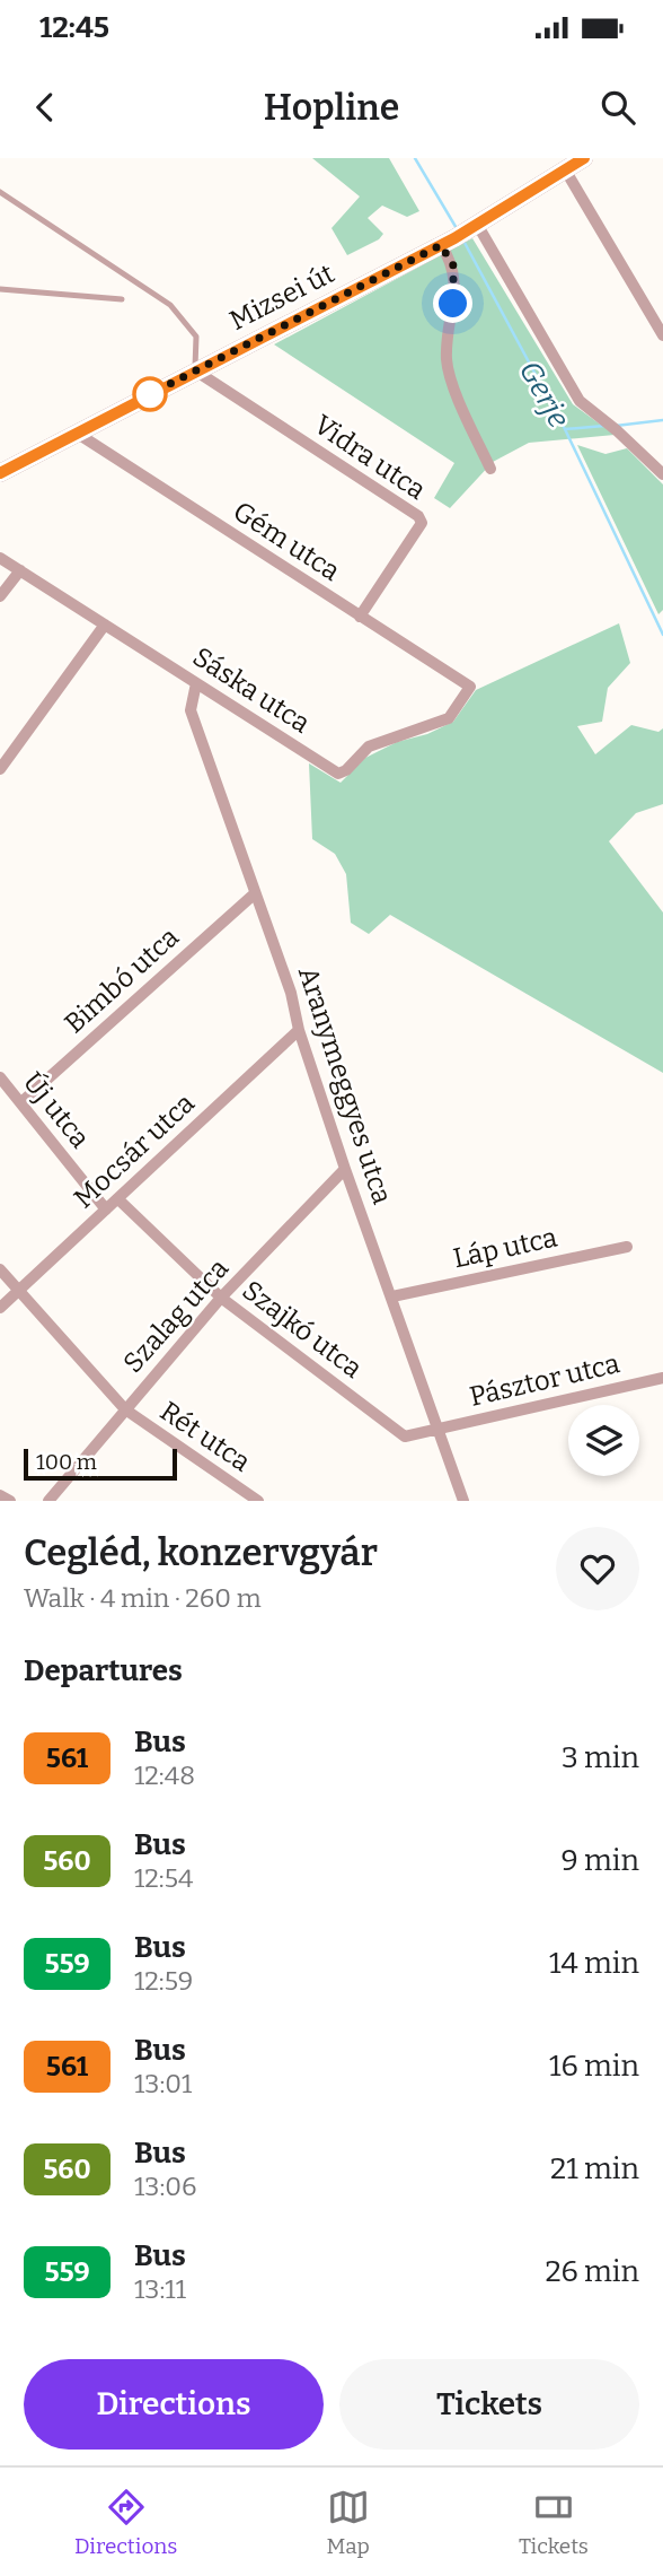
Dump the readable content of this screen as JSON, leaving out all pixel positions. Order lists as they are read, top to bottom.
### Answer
{
  "streets": {
    "main road": ["Mizsei út"],
    "street": [
      "Vidra utca",
      "Gém utca",
      "Sáska utca",
      "Bimbó utca",
      "Aranymeggyes utca",
      "Új utca",
      "Mocsár utca",
      "Láp utca",
      "Szalag utca",
      "Szajkó utca",
      "Pásztor utca",
      "Rét utca"
    ]
  },
  "crossings": [
    ["Mizsei út", "Vidra utca"],
    ["Mizsei út", "Gém utca"],
    ["Vidra utca", "Gém utca"],
    ["Gém utca", "Sáska utca"],
    ["Sáska utca", "Aranymeggyes utca"],
    ["Bimbó utca", "Aranymeggyes utca"],
    ["Bimbó utca", "Új utca"],
    ["Aranymeggyes utca", "Mocsár utca"],
    ["Aranymeggyes utca", "Láp utca"],
    ["Aranymeggyes utca", "Szalag utca"],
    ["Aranymeggyes utca", "Szajkó utca"],
    ["Aranymeggyes utca", "Pásztor utca"],
    ["Új utca", "Mocsár utca"],
    ["Mocsár utca", "Szajkó utca"],
    ["Mocsár utca", "Rét utca"],
    ["Szalag utca", "Szajkó utca"],
    ["Szalag utca", "Rét utca"],
    ["Szajkó utca", "Pásztor utca"]
  ],
  "water": ["Gerje"],
  "lines": ["bus line 561"],
  "scale_bar": "100 m",
  "page": {
    "status": "12:45",
    "header": "Hopline",
    "scale": "100 m",
    "heading": [
      ["Cegléd, konzervgyár", "Walk · 4 min · 260 m"],
      "Departures"
    ],
    "list": [
      {
        "mark": "561",
        "name": "Bus",
        "note": "12:48",
        "value": "3 min"
      },
      {
        "mark": "560",
        "name": "Bus",
        "note": "12:54",
        "value": "9 min"
      },
      {
        "mark": "559",
        "name": "Bus",
        "note": "12:59",
        "value": "14 min"
      },
      {
        "mark": "561",
        "name": "Bus",
        "note": "13:01",
        "value": "16 min"
      },
      {
        "mark": "560",
        "name": "Bus",
        "note": "13:06",
        "value": "21 min"
      },
      {
        "mark": "559",
        "name": "Bus",
        "note": "13:11",
        "value": "26 min"
      }
    ],
    "buttons": ["Directions", "Tickets"],
    "tabs": ["Directions", "Map", "Tickets"]
  }
}
